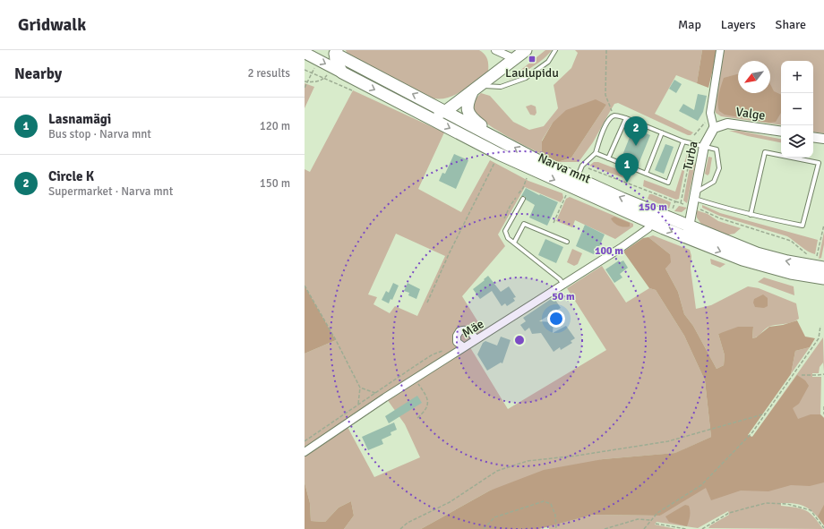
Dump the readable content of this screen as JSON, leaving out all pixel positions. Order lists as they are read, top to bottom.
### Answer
{
  "streets": {
    "main road": ["Narva mnt"],
    "street": ["Valge", "Turba", "Mäe"]
  },
  "crossings": [
    ["Valge", "Turba"],
    ["Turba", "Narva mnt"],
    ["Narva mnt", "Mäe"]
  ],
  "places": {
    "transit": ["Laulupidu"]
  },
  "north": "bottom left",
  "page": {
    "header": "Gridwalk",
    "nav": ["Map", "Layers", "Share"],
    "heading": ["Nearby", "2 results"],
    "map_buttons": ["+", "−"],
    "list": [
      {
        "mark": "1",
        "name": "Lasnamägi",
        "note": "Bus stop · Narva mnt",
        "value": "120 m"
      },
      {
        "mark": "2",
        "name": "Circle K",
        "note": "Supermarket · Narva mnt",
        "value": "150 m"
      }
    ],
    "pins": ["2", "1"]
  },
  "rings": ["150 m", "100 m", "50 m"]
}
